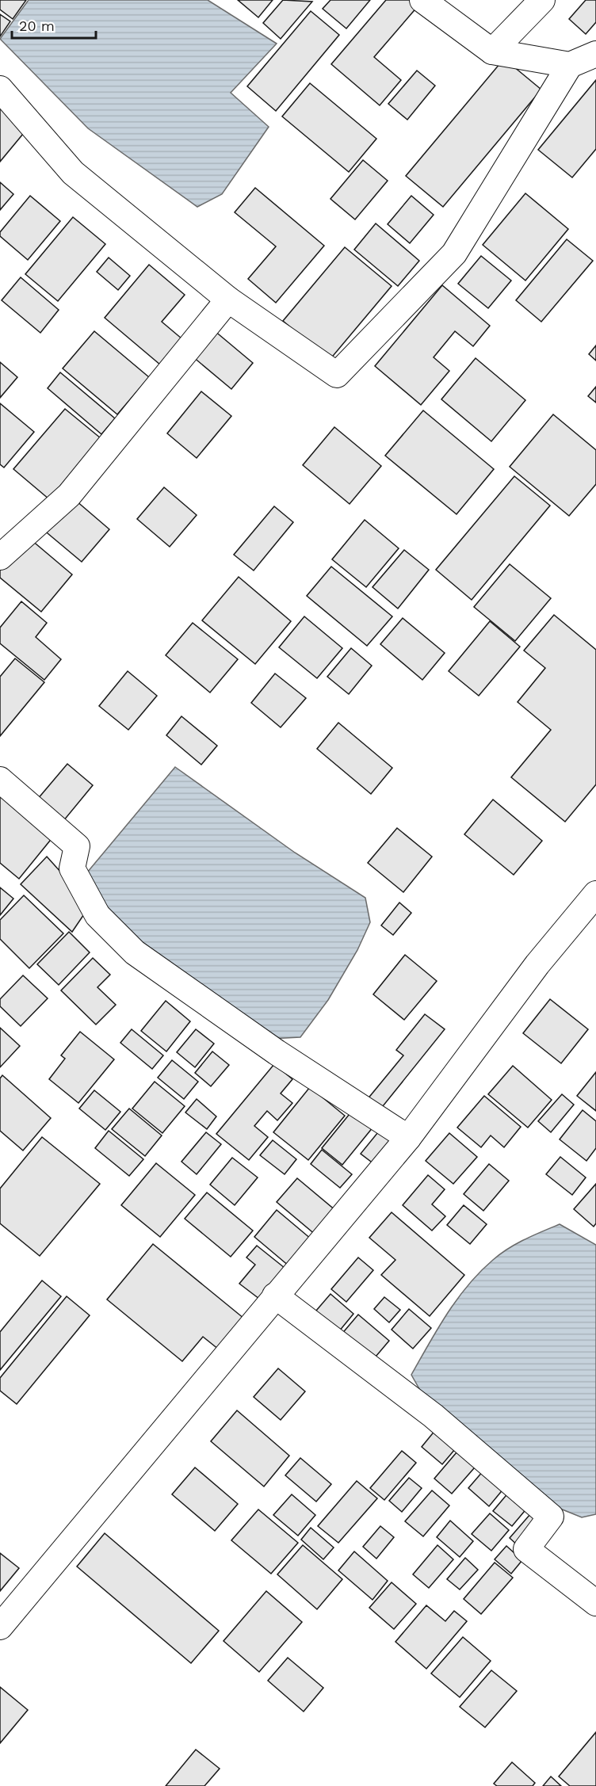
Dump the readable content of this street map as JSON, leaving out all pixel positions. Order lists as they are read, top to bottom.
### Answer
{
  "scale_bar": "20 m"
}
